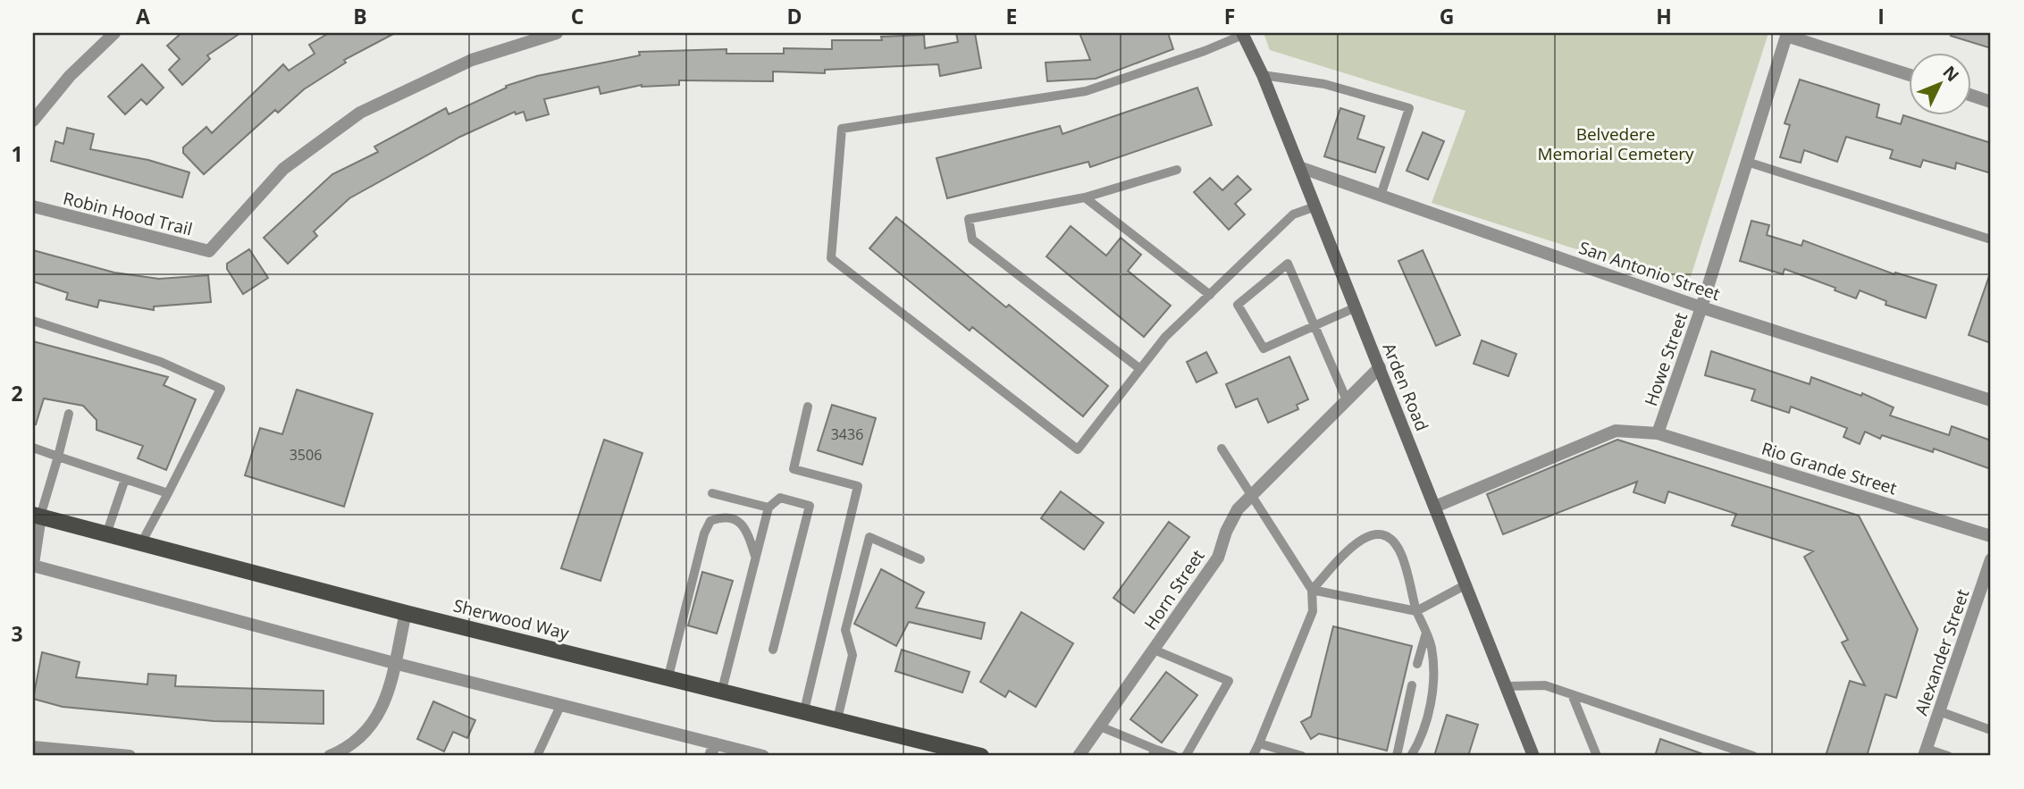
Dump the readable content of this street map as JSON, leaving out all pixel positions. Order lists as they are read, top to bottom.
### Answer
{
  "streets": {
    "main road": ["Arden Road", "Sherwood Way"],
    "street": [
      "Robin Hood Trail",
      "San Antonio Street",
      "Howe Street",
      "Rio Grande Street",
      "Horn Street",
      "Alexander Street"
    ]
  },
  "crossings": [
    ["San Antonio Street", "Howe Street"],
    ["San Antonio Street", "Arden Road"],
    ["Howe Street", "Arden Road"],
    ["Howe Street", "Rio Grande Street"],
    ["Arden Road", "Horn Street"]
  ],
  "parks": ["Belvedere Memorial Cemetery"],
  "house_numbers": ["3436", "3506"],
  "north": "top right",
  "grid": {
    "columns": [
      "A",
      "B",
      "C",
      "D",
      "E",
      "F",
      "G",
      "H",
      "I"
    ],
    "rows": ["1", "2", "3"]
  }
}
